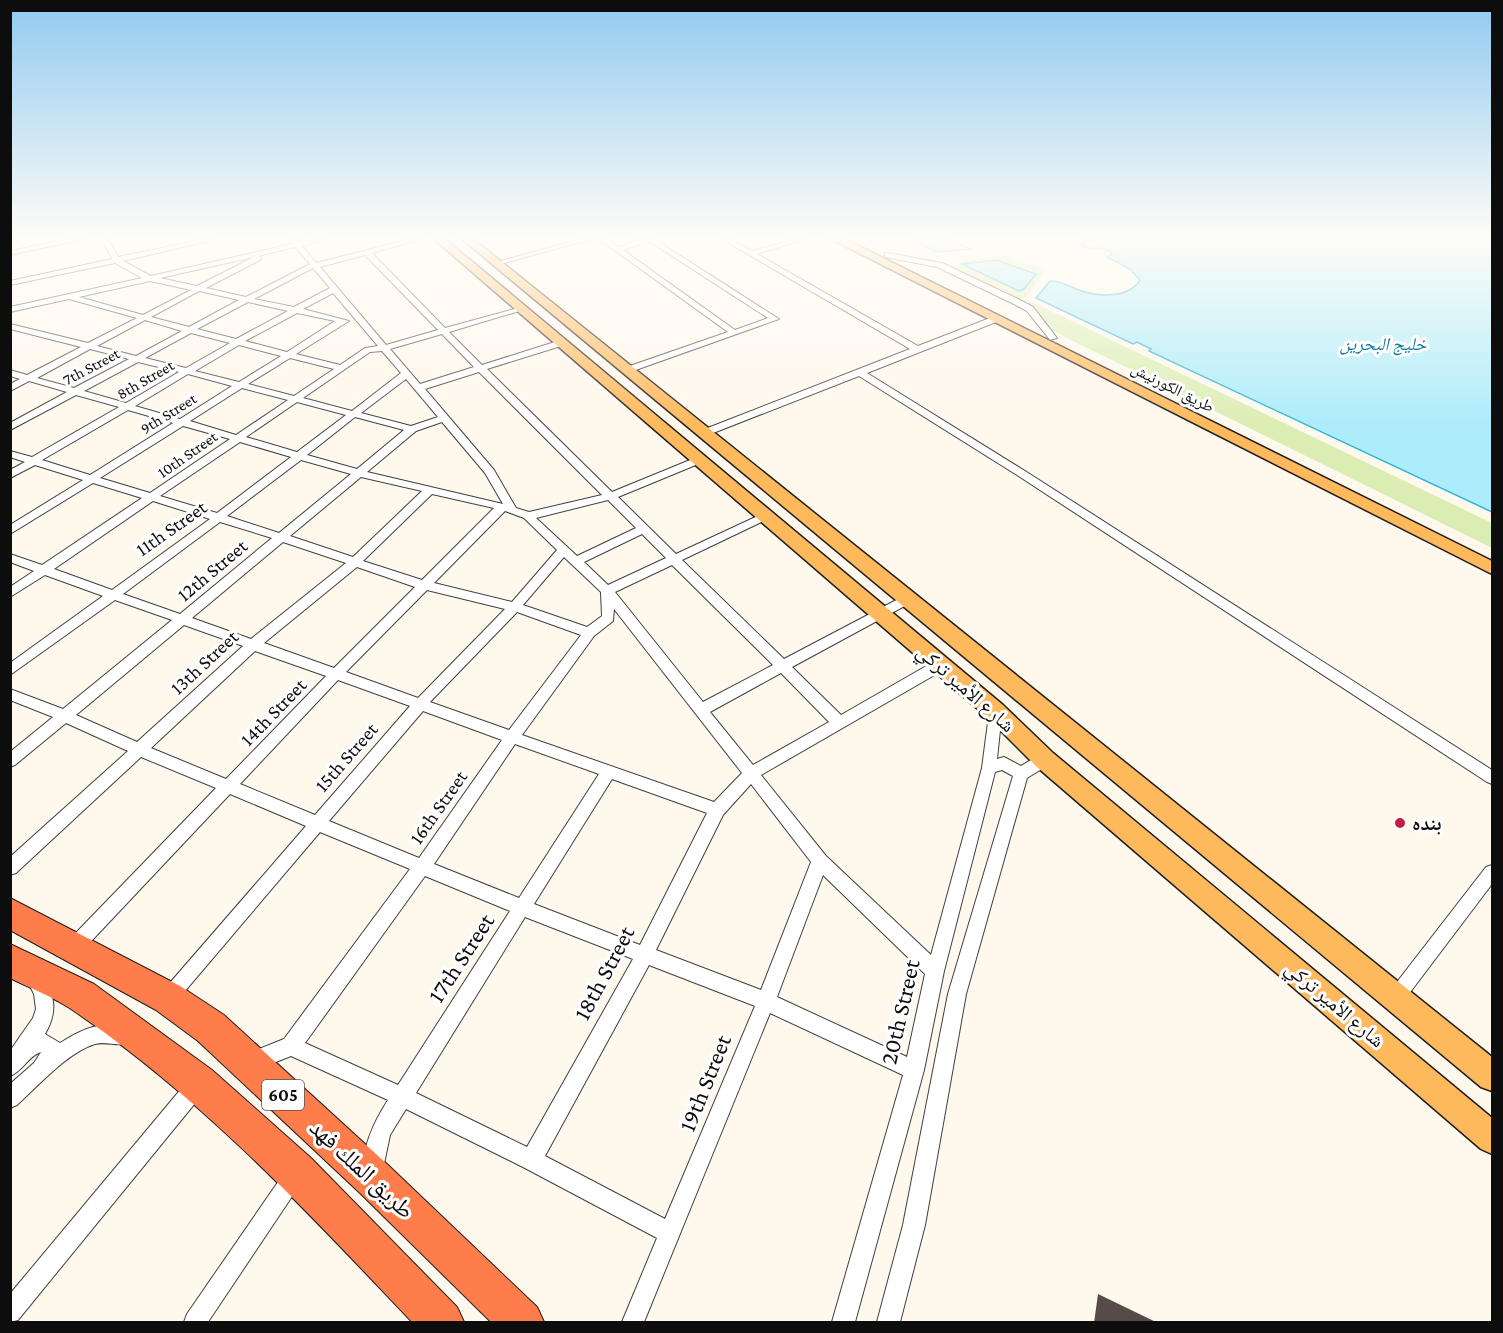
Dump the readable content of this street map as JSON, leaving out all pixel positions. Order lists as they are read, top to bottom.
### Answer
{
  "streets": {
    "highway": ["605", "طريق الملك فهد"],
    "main road": ["طريق الكورنيش", "شارع الأمير تركي"],
    "street": [
      "7th Street",
      "8th Street",
      "9th Street",
      "10th Street",
      "11th Street",
      "12th Street",
      "13th Street",
      "14th Street",
      "15th Street",
      "16th Street",
      "17th Street",
      "18th Street",
      "20th Street",
      "19th Street"
    ]
  },
  "crossings": [
    ["10th Street", "شارع الأمير تركي"],
    ["شارع الأمير تركي", "18th Street"],
    ["شارع الأمير تركي", "20th Street"],
    ["14th Street", "طريق الملك فهد"],
    ["15th Street", "طريق الملك فهد"],
    ["17th Street", "طريق الملك فهد"]
  ],
  "water": ["خليج البحرين"],
  "places": ["بنده"]
}
